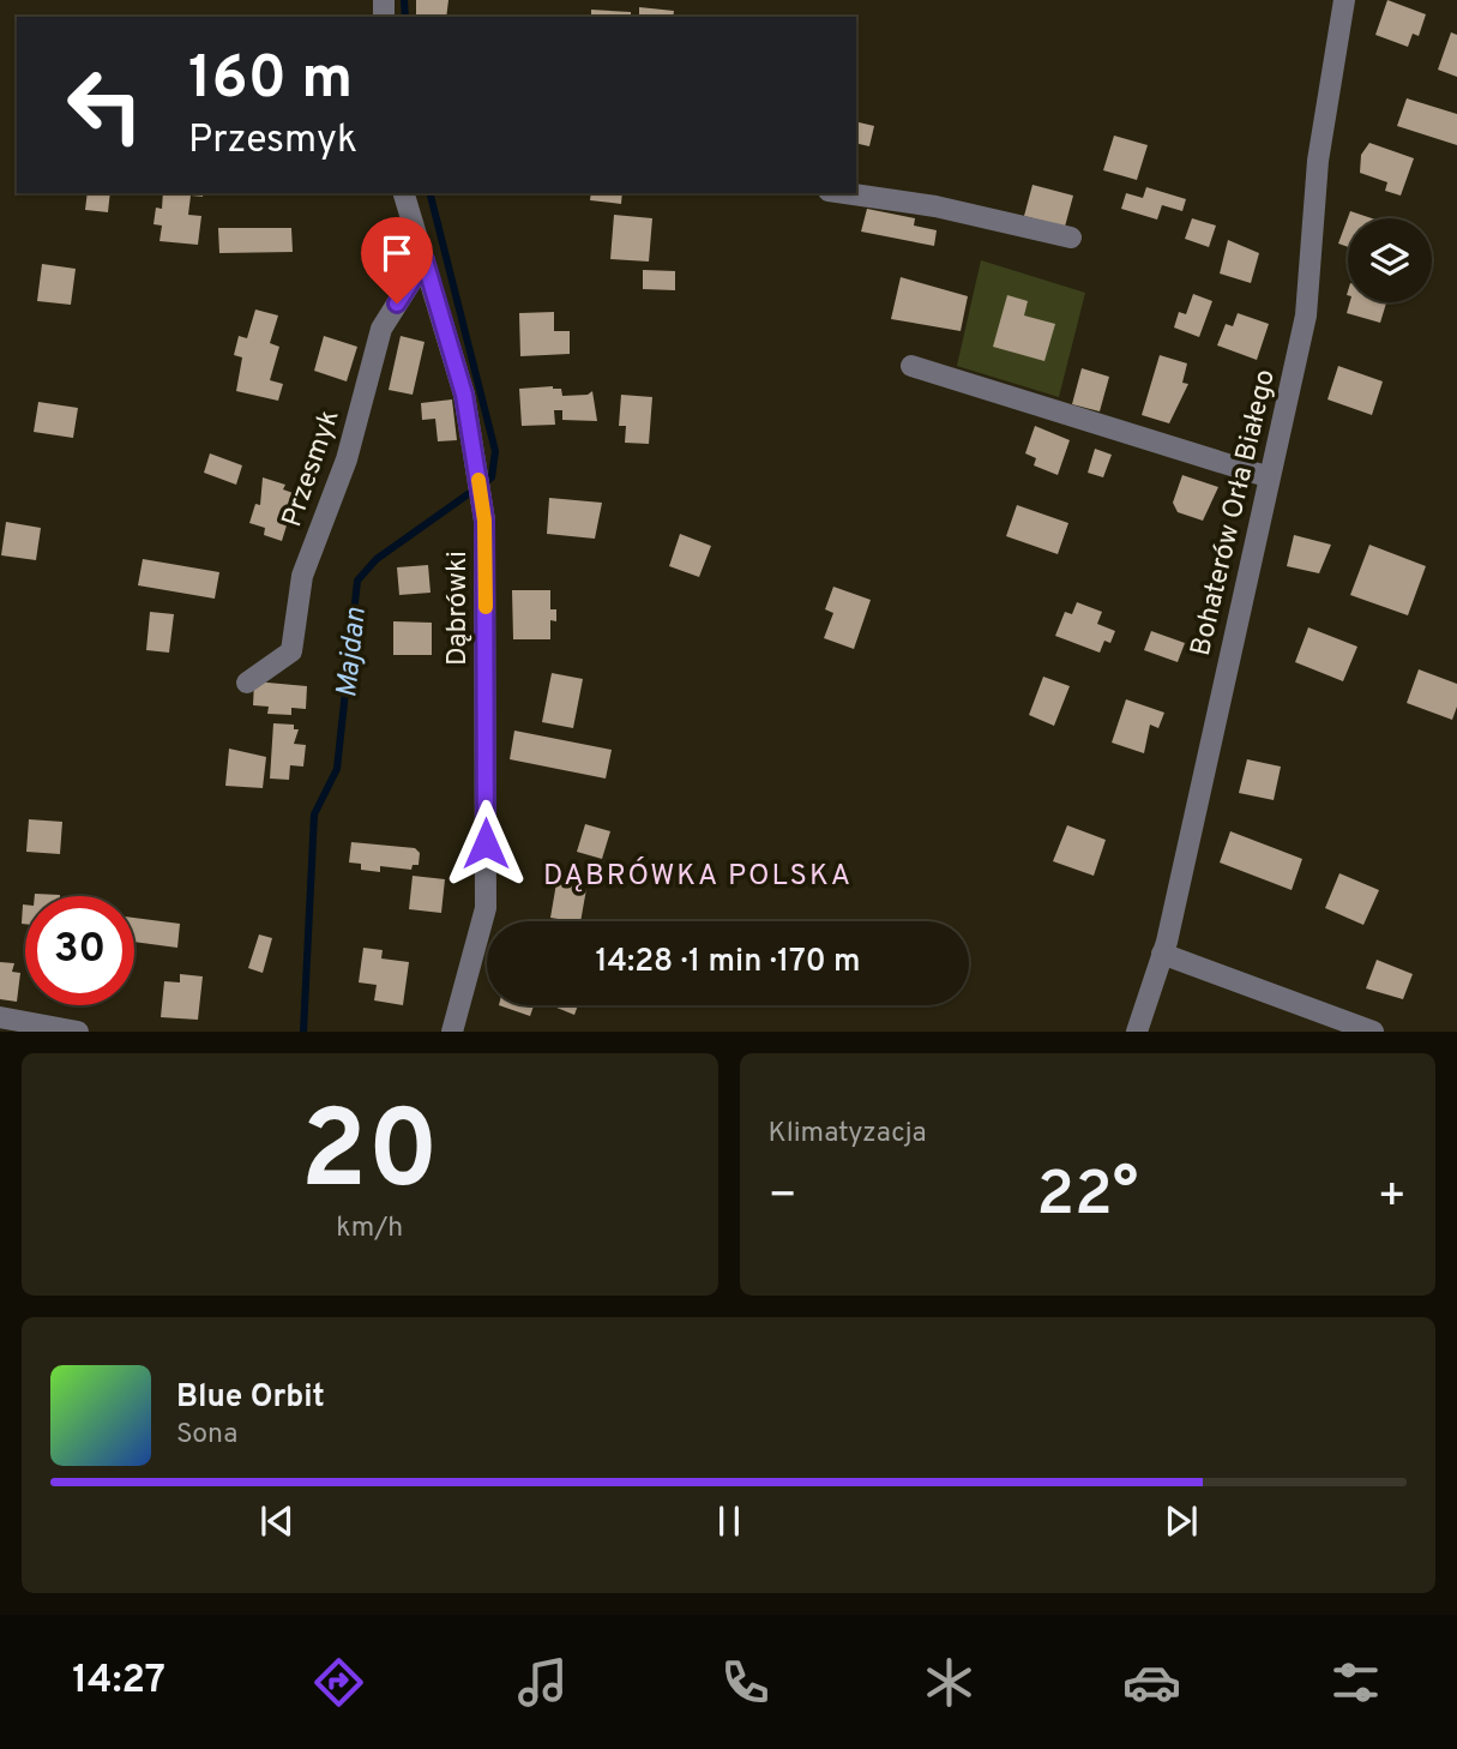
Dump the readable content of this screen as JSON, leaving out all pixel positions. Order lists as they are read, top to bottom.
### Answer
{
  "streets": {
    "street": ["Przesmyk", "Bohaterów Orła Białego", "Dąbrówki"]
  },
  "crossings": [
    ["Przesmyk", "Dąbrówki"]
  ],
  "districts": ["DĄBRÓWKA POLSKA"],
  "water": ["Majdan"],
  "page": {
    "turn": ["160 m", "Przesmyk"],
    "limit": "30",
    "trip": "14:28 · 1 min · 170 m",
    "tile": [
      ["20", "km/h"],
      "Klimatyzacja"
    ],
    "heat": ["−", "22°", "+"],
    "song": ["Blue Orbit", "Sona"],
    "tabs": "14:27"
  }
}
